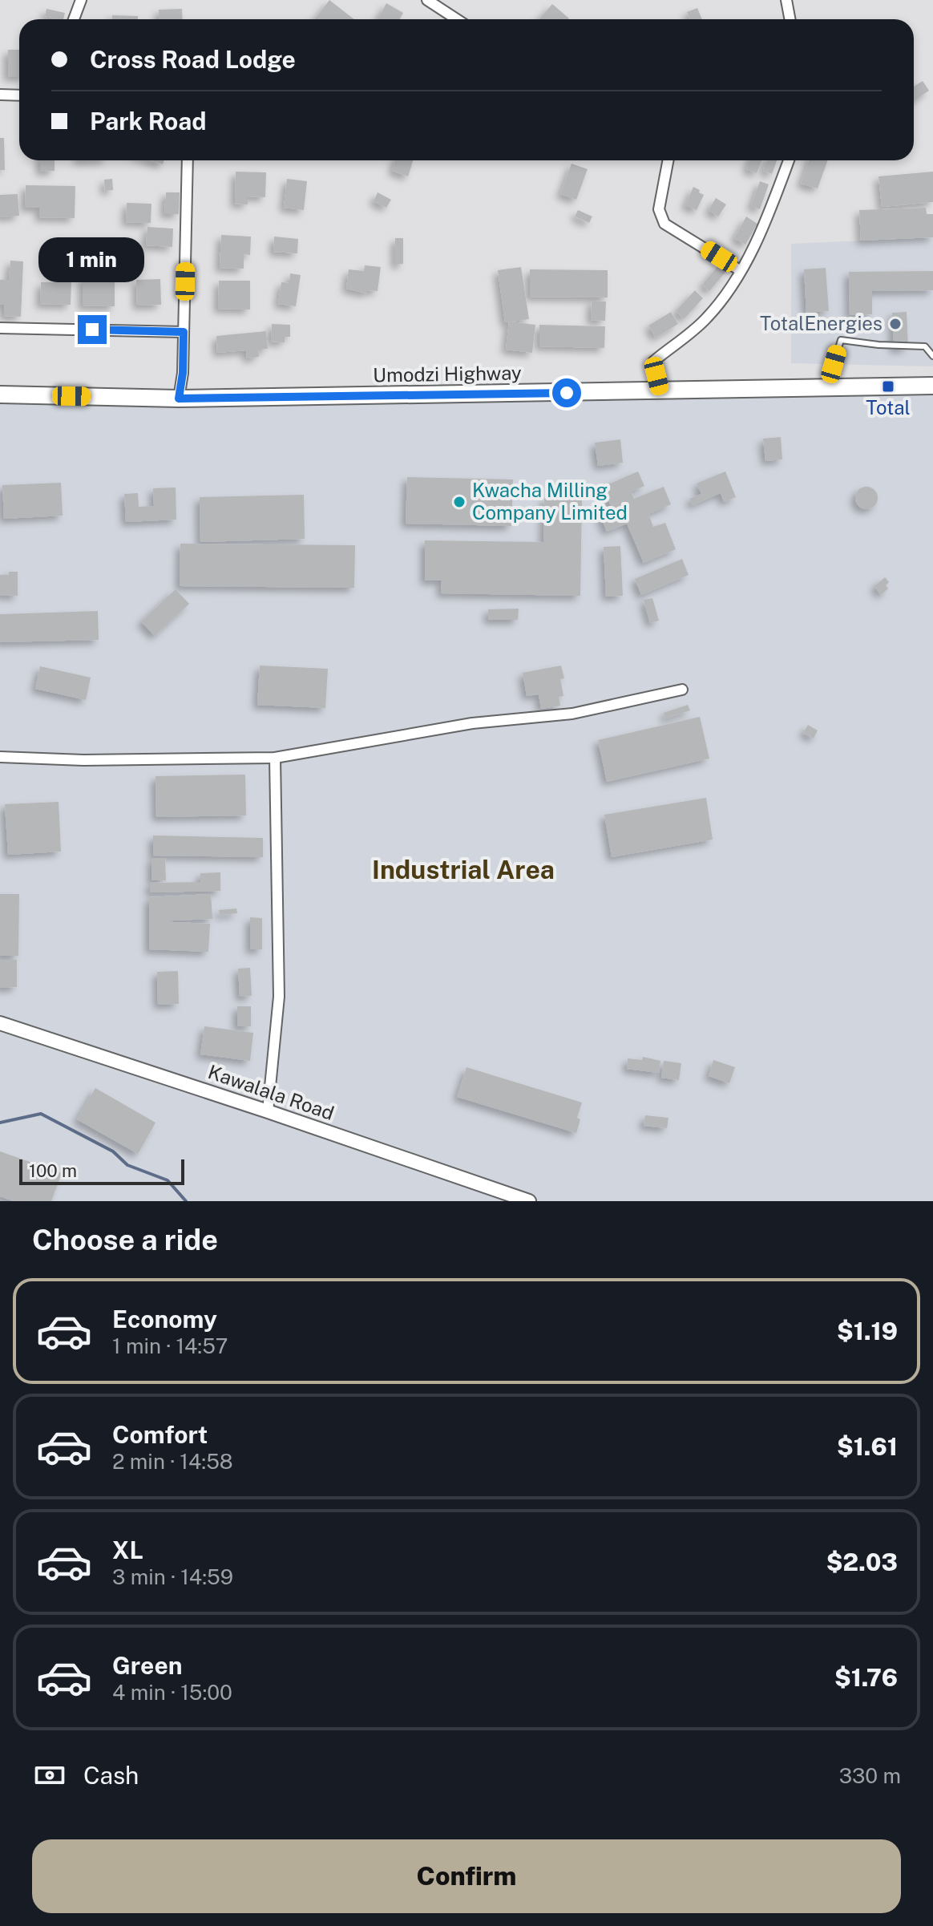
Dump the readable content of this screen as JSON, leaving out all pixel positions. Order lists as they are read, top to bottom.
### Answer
{
  "streets": {
    "highway": ["Umodzi Highway"],
    "street": ["Kawalala Road"]
  },
  "districts": ["Industrial Area"],
  "places": {
    "other": ["TotalEnergies", "Kwacha Milling Company Limited"],
    "transit": ["Total"]
  },
  "scale_bar": "100 m",
  "page": {
    "banner": ["Cross Road Lodge", "Park Road"],
    "bubble": "1 min",
    "scale": "100 m",
    "heading": "Choose a ride",
    "list": [
      {
        "name": "Economy",
        "note": "1 min · 14:57",
        "value": "$1.19"
      },
      {
        "name": "Comfort",
        "note": "2 min · 14:58",
        "value": "$1.61"
      },
      {
        "name": "XL",
        "note": "3 min · 14:59",
        "value": "$2.03"
      },
      {
        "name": "Green",
        "note": "4 min · 15:00",
        "value": "$1.76"
      }
    ],
    "pay": ["Cash", "330 m"],
    "buttons": "Confirm"
  }
}
